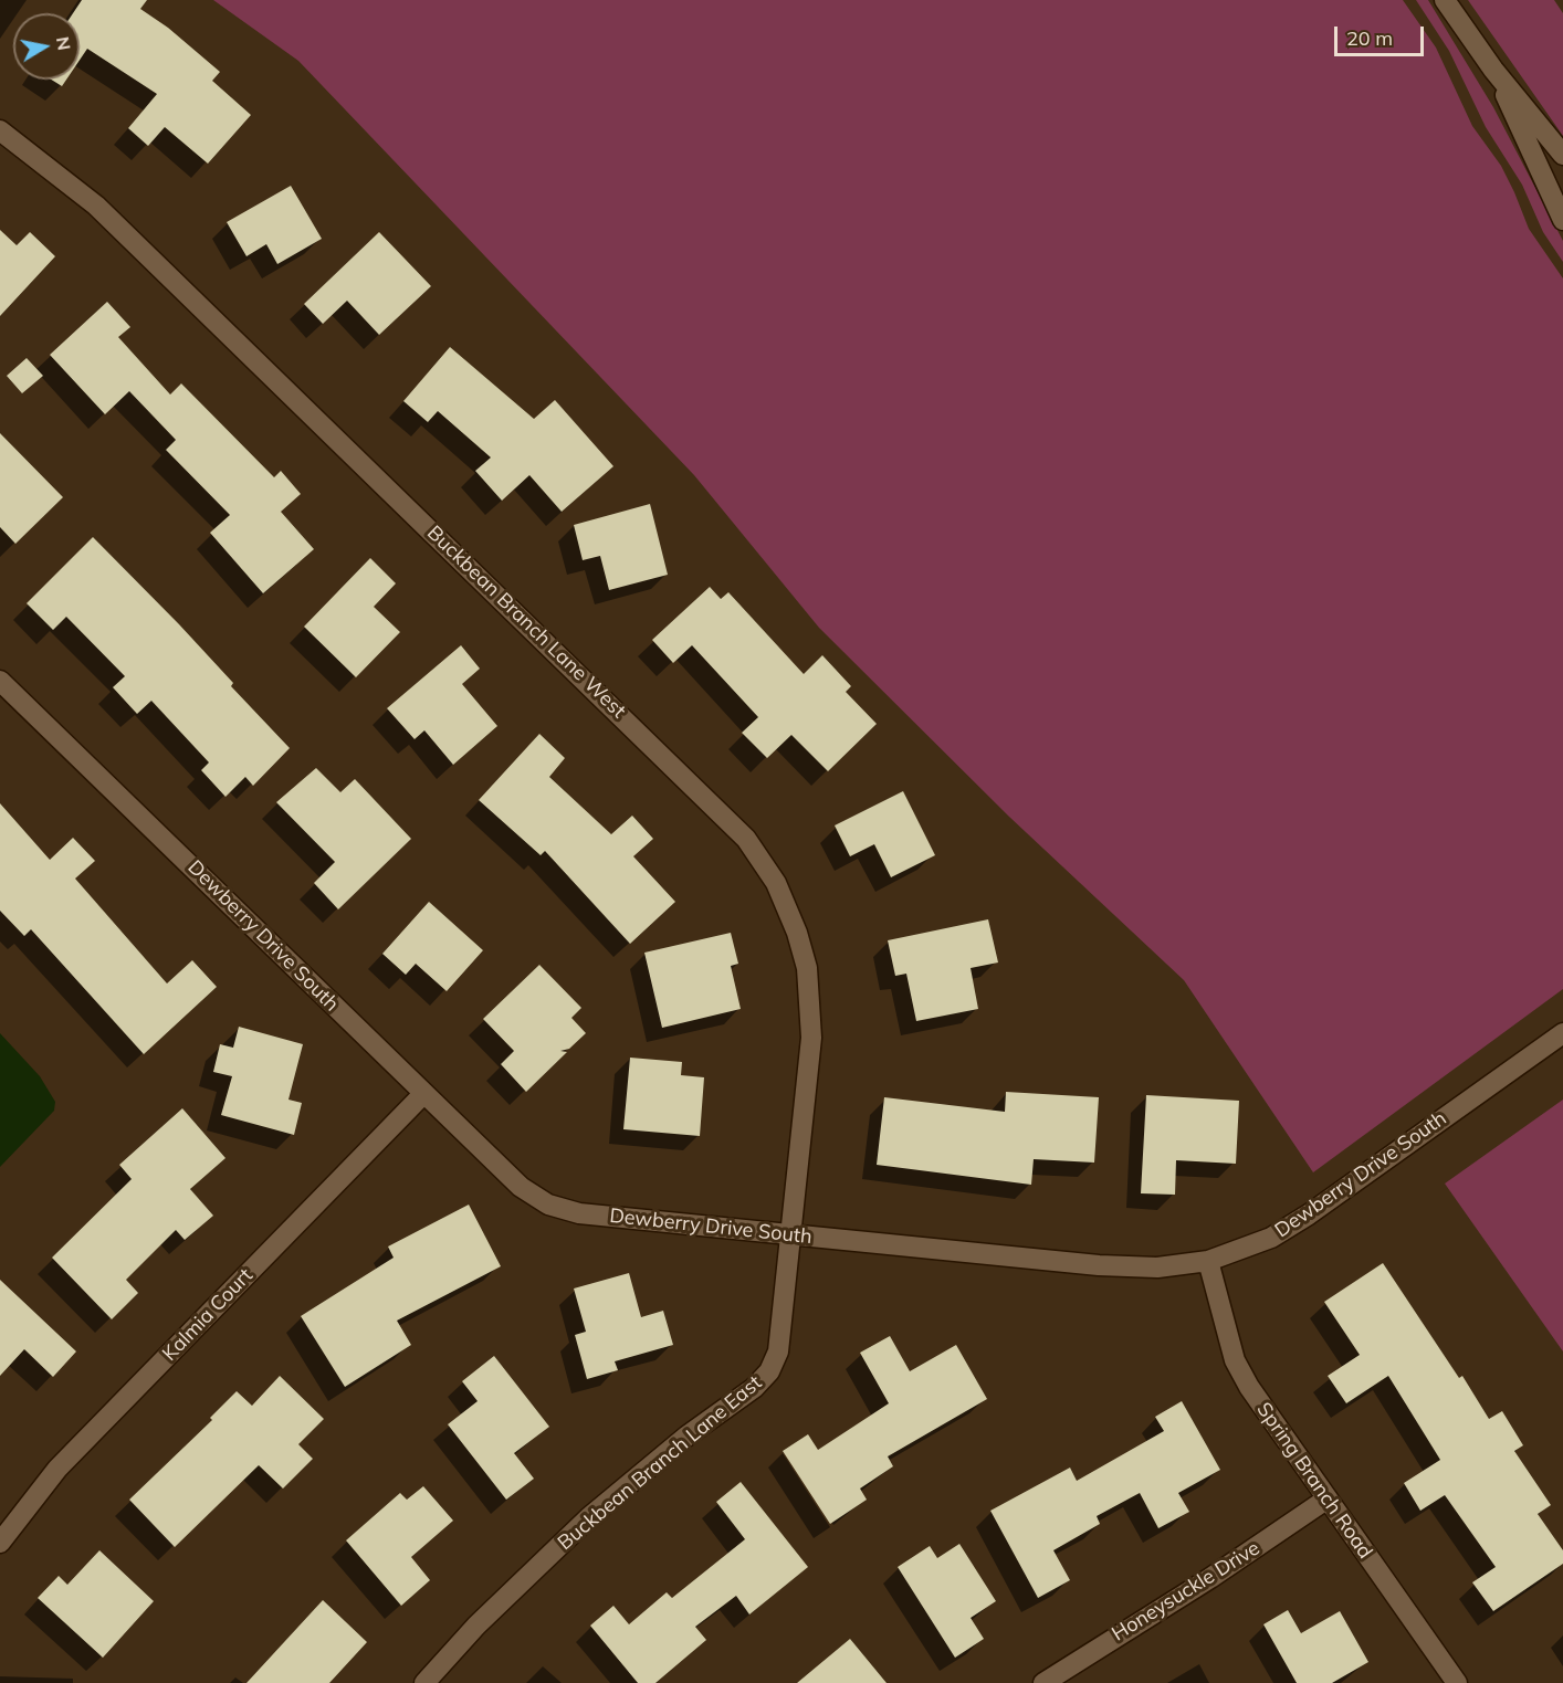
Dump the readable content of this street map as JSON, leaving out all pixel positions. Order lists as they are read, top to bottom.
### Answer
{
  "streets": {
    "street": [
      "Buckbean Branch Lane West",
      "Dewberry Drive South",
      "Kalmia Court",
      "Buckbean Branch Lane East",
      "Spring Branch Road",
      "Honeysuckle Drive"
    ]
  },
  "crossings": [
    ["Buckbean Branch Lane West", "Dewberry Drive South"],
    ["Buckbean Branch Lane West", "Buckbean Branch Lane East"],
    ["Dewberry Drive South", "Kalmia Court"],
    ["Dewberry Drive South", "Buckbean Branch Lane East"],
    ["Dewberry Drive South", "Spring Branch Road"],
    ["Spring Branch Road", "Honeysuckle Drive"]
  ],
  "scale_bar": "20 m",
  "north": "right"
}
